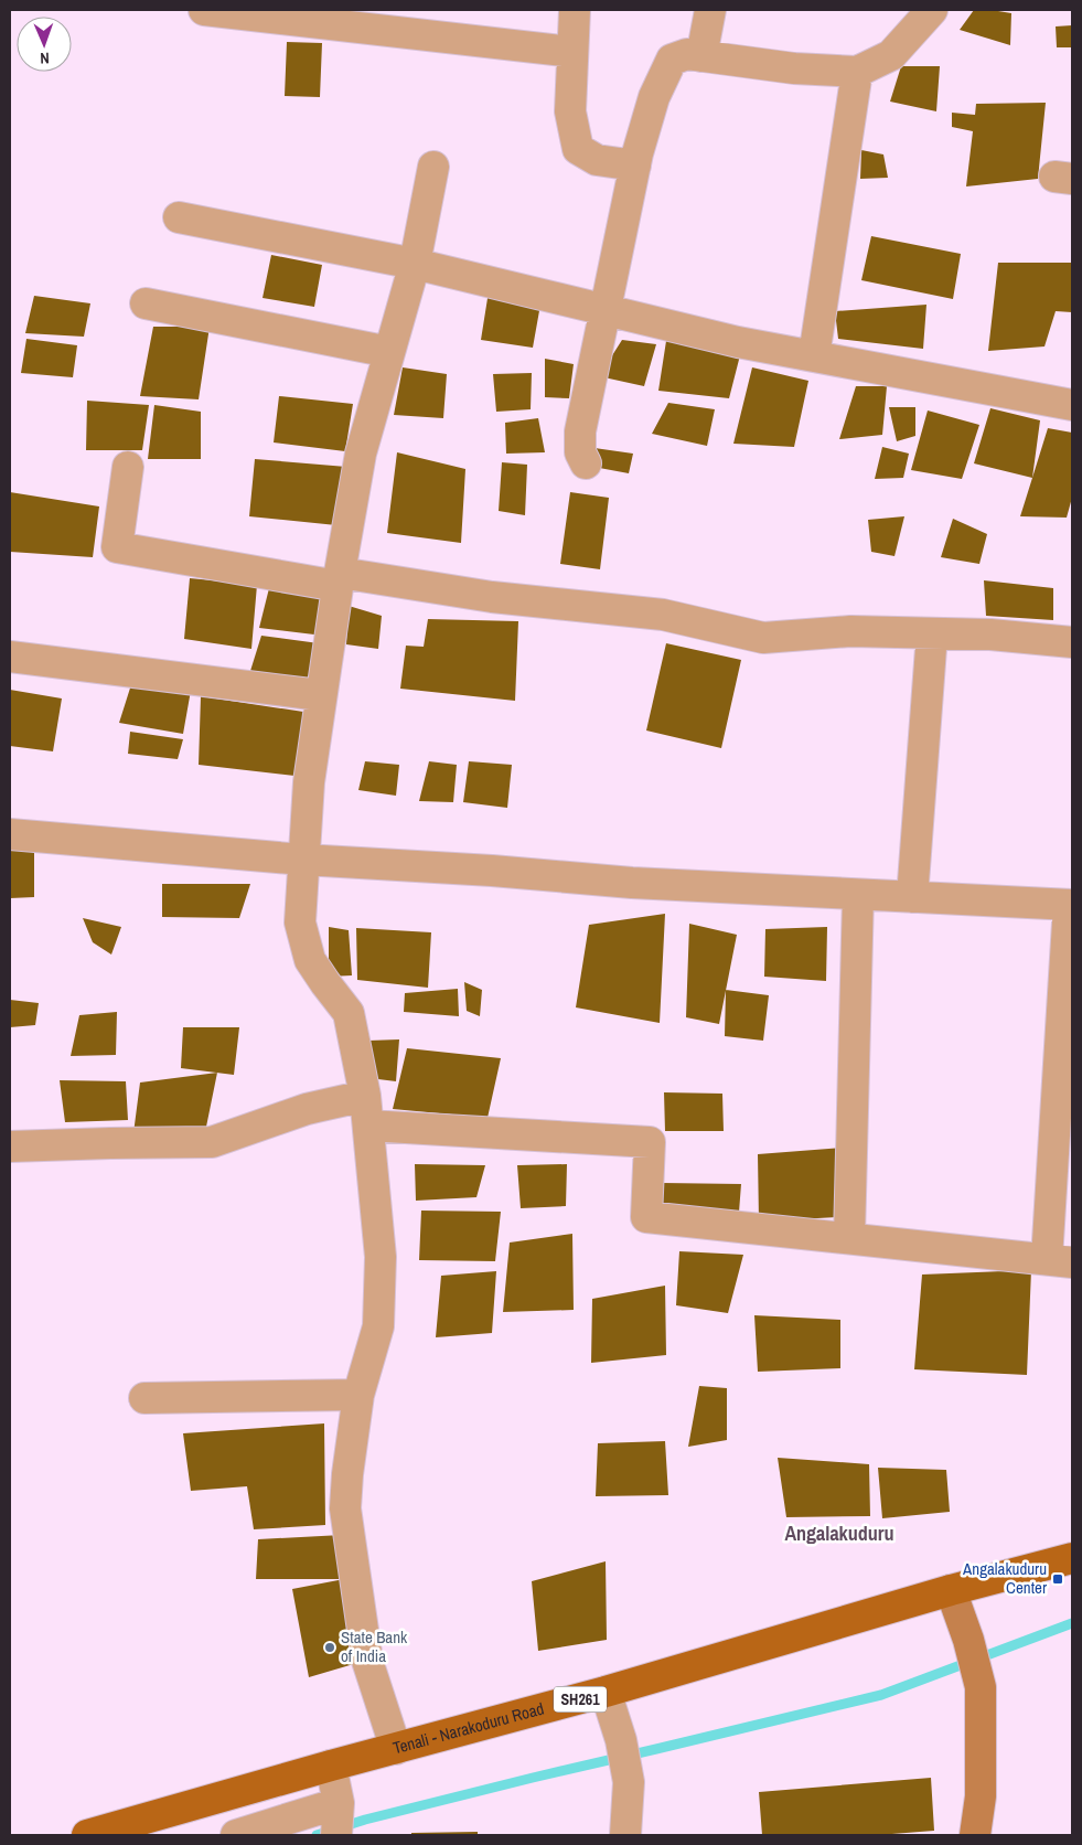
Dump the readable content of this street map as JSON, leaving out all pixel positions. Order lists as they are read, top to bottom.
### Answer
{
  "streets": {
    "main road": ["SH261", "Tenali - Narakoduru Road"]
  },
  "districts": ["Angalakuduru"],
  "places": {
    "transit": ["Angalakuduru Center"],
    "other": ["State Bank of India"]
  },
  "north": "bottom"
}
